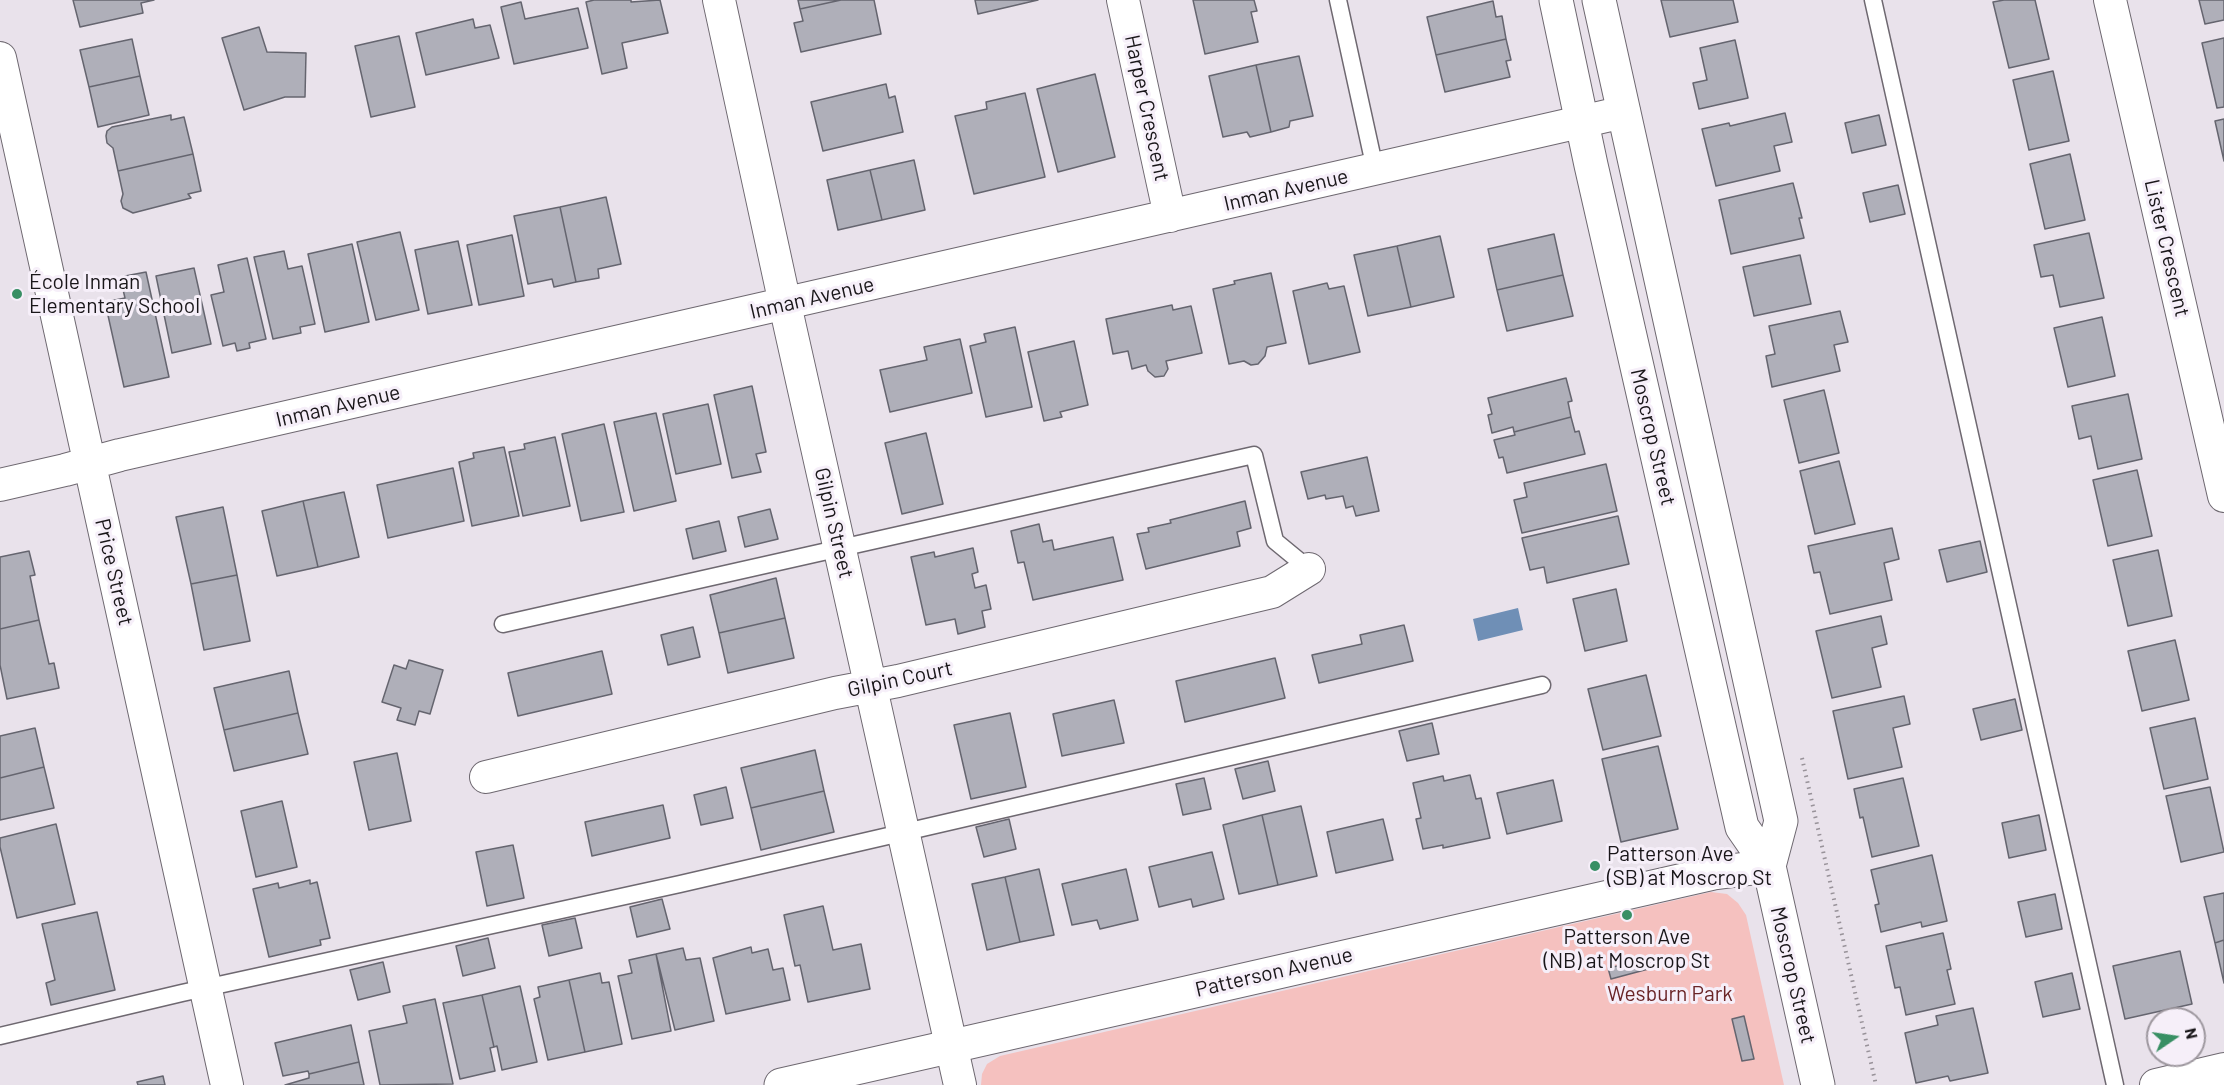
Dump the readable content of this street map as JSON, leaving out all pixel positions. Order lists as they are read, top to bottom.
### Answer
{
  "streets": {
    "street": [
      "Harper Crescent",
      "Inman Avenue",
      "Lister Crescent",
      "Moscrop Street",
      "Gilpin Street",
      "Price Street",
      "Gilpin Court",
      "Patterson Avenue"
    ]
  },
  "crossings": [
    ["Harper Crescent", "Inman Avenue"],
    ["Inman Avenue", "Moscrop Street"],
    ["Inman Avenue", "Gilpin Street"],
    ["Inman Avenue", "Price Street"],
    ["Moscrop Street", "Patterson Avenue"],
    ["Gilpin Street", "Gilpin Court"],
    ["Gilpin Street", "Patterson Avenue"]
  ],
  "parks": ["Wesburn Park"],
  "places": ["École Inman Elementary School", "Patterson Ave (SB) at Moscrop St", "Patterson Ave (NB) at Moscrop St"],
  "north": "right"
}
